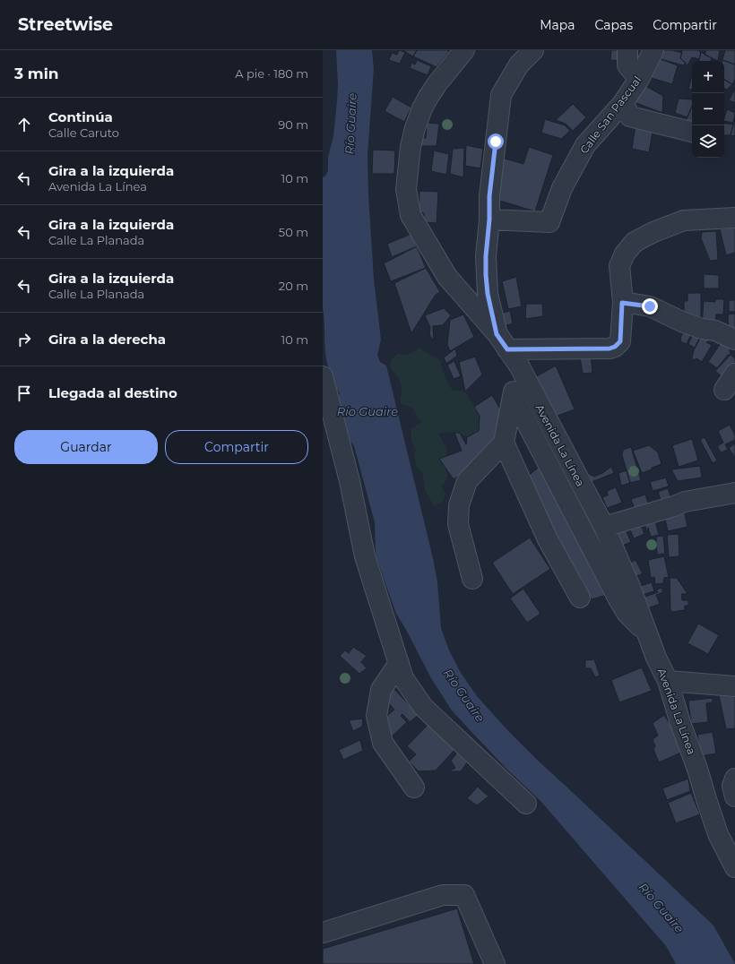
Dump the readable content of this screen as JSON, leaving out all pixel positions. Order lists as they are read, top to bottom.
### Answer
{
  "streets": {
    "street": ["Calle San Pascual", "Avenida La Línea"]
  },
  "water": ["Río Guaire"],
  "page": {
    "header": "Streetwise",
    "nav": ["Mapa", "Capas", "Compartir"],
    "heading": ["3 min", "A pie · 180 m"],
    "map_buttons": ["+", "−"],
    "list": [
      ["Continúa", "Calle Caruto", "90 m"],
      ["Gira a la izquierda", "Avenida La Línea", "10 m"],
      ["Gira a la izquierda", "Calle La Planada", "50 m"],
      ["Gira a la izquierda", "Calle La Planada", "20 m"],
      ["Gira a la derecha", "10 m"],
      "Llegada al destino"
    ],
    "buttons": ["Guardar", "Compartir"]
  }
}
